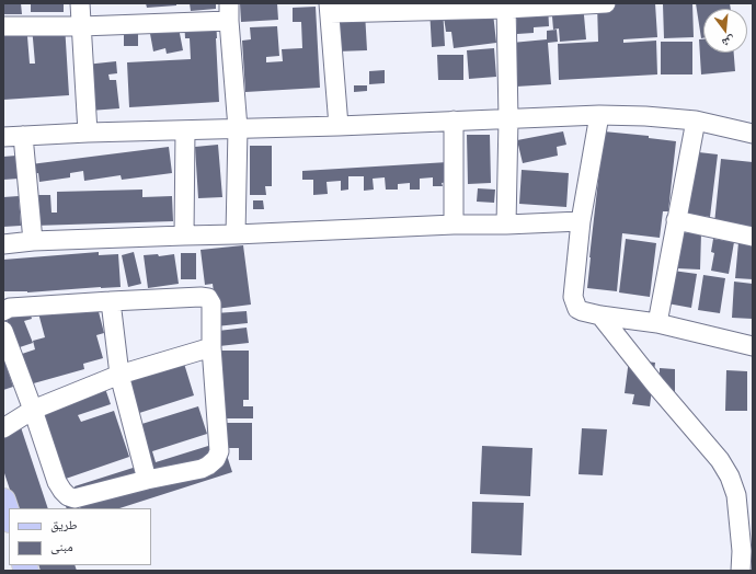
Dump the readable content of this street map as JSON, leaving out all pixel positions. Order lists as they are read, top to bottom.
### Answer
{
  "legend": ["طريق", "مبنى"],
  "north": "bottom"
}
